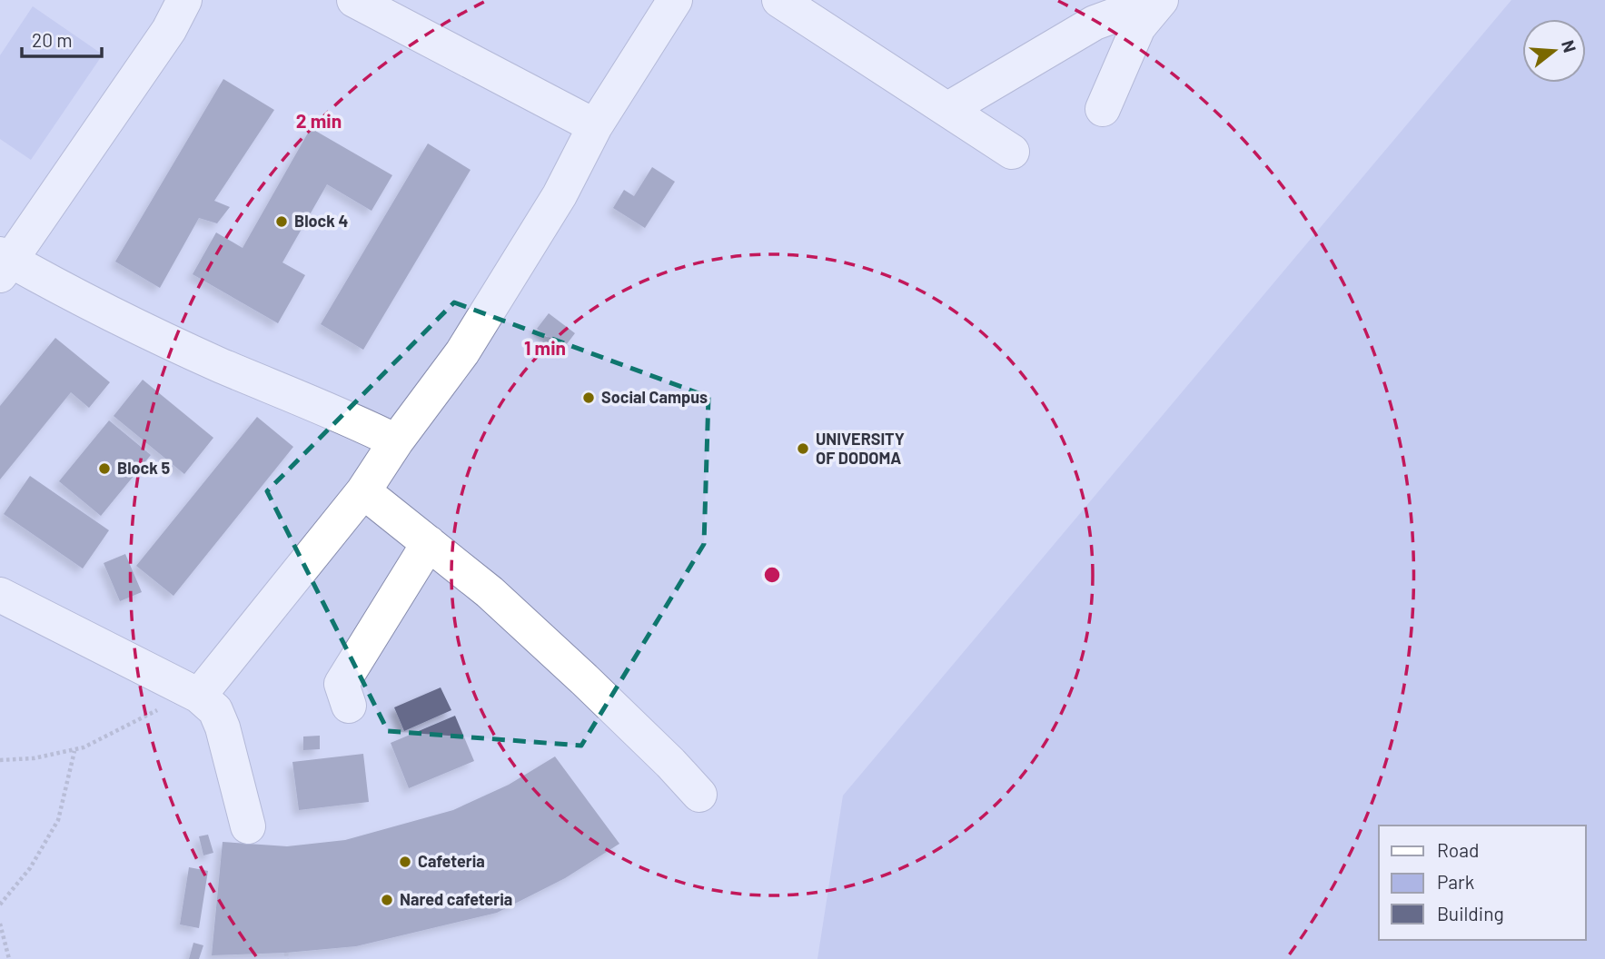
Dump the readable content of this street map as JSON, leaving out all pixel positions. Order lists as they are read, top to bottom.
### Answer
{
  "places": [
    "Block 4",
    "Social Campus",
    "UNIVERSITY OF DODOMA",
    "Block 5",
    "Cafeteria",
    "Nared cafeteria"
  ],
  "legend": ["Road", "Park", "Building"],
  "scale_bar": "20 m",
  "north": "right",
  "rings": ["2 min", "1 min"]
}
